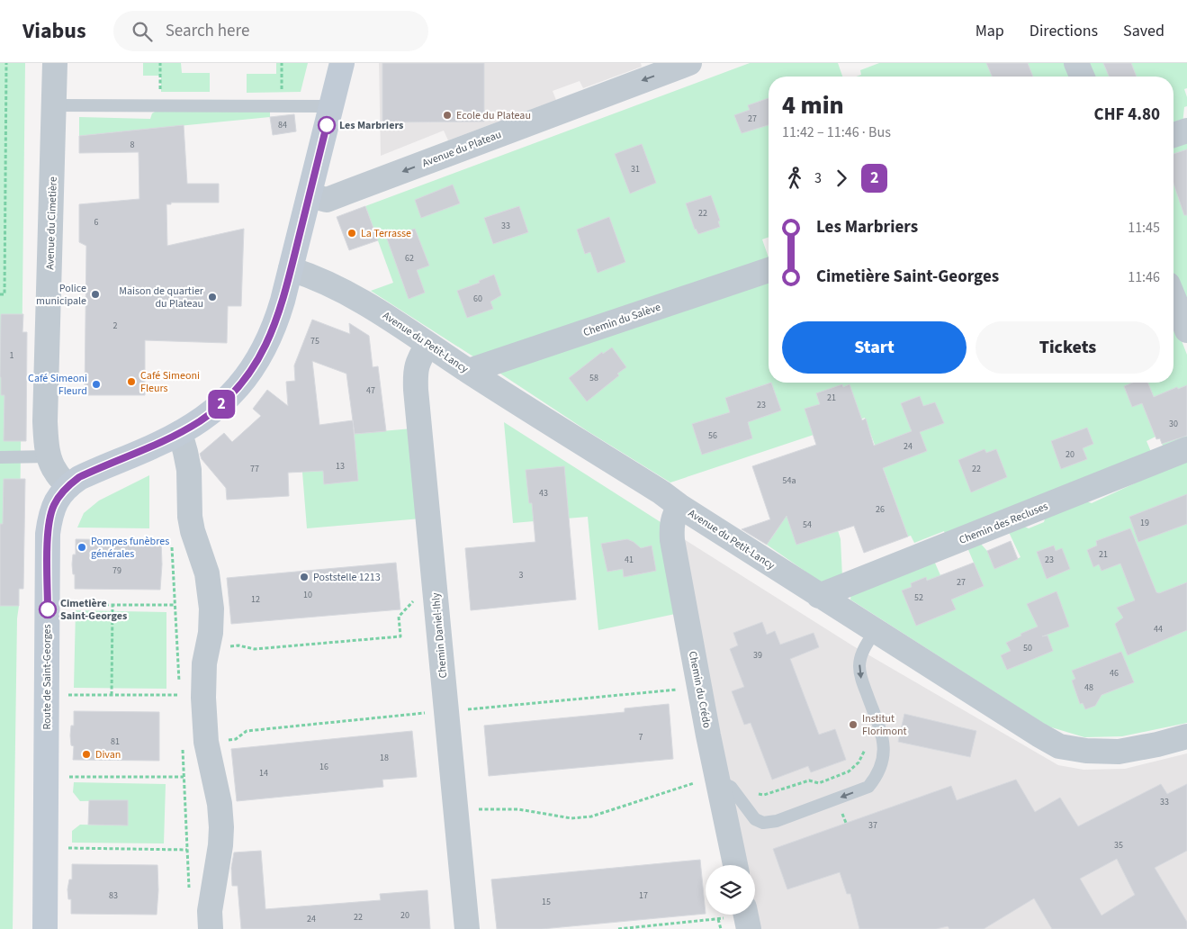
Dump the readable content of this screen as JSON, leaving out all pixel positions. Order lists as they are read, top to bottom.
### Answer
{
  "streets": {
    "street": [
      "Avenue du Plateau",
      "Avenue du Cimetière",
      "Chemin du Salève",
      "Avenue du Petit-Lancy",
      "Chemin des Recluses",
      "Chemin Daniel-Ihly",
      "Route de Saint-Georges",
      "Chemin du Crédo"
    ]
  },
  "crossings": [
    ["Avenue du Plateau", "Route de Saint-Georges"],
    ["Avenue du Cimetière", "Route de Saint-Georges"],
    ["Chemin du Salève", "Avenue du Petit-Lancy"],
    ["Avenue du Petit-Lancy", "Chemin des Recluses"],
    ["Avenue du Petit-Lancy", "Chemin Daniel-Ihly"],
    ["Avenue du Petit-Lancy", "Route de Saint-Georges"],
    ["Avenue du Petit-Lancy", "Chemin du Crédo"]
  ],
  "one_way": ["Avenue du Plateau"],
  "places": [
    "Ecole du Plateau",
    "Les Marbriers",
    "La Terrasse",
    "Police municipale",
    "Maison de quartier du Plateau",
    "Café Simeoni Fleurs",
    "Café Simeoni Fleurd",
    "Pompes funèbres générales",
    "Poststelle 1213",
    "Cimetière Saint-Georges",
    "Institut Florimont",
    "Divan"
  ],
  "lines": ["bus line 2"],
  "house_numbers": [
    "27",
    "84",
    "8",
    "31",
    "22",
    "6",
    "33",
    "62",
    "60",
    "2",
    "75",
    "1",
    "58",
    "47",
    "21",
    "23",
    "30",
    "56",
    "24",
    "20",
    "13",
    "77",
    "22",
    "54a",
    "43",
    "26",
    "19",
    "54",
    "21",
    "41",
    "23",
    "79",
    "3",
    "27",
    "10",
    "52",
    "12",
    "44",
    "50",
    "39",
    "46",
    "48",
    "7",
    "81",
    "18",
    "16",
    "14",
    "33",
    "37",
    "35",
    "83",
    "17",
    "15",
    "20",
    "22",
    "24"
  ],
  "page": {
    "header": "Viabus",
    "search": "Search here",
    "nav": ["Map", "Directions", "Saved"],
    "on_map": "2",
    "heading": ["4 min", "11:42 – 11:46 · Bus", "CHF 4.80"],
    "legs": ["3", "2"],
    "list": [
      {
        "name": "Les Marbriers",
        "value": "11:45"
      },
      {
        "name": "Cimetière Saint-Georges",
        "value": "11:46"
      }
    ],
    "buttons": ["Start", "Tickets"]
  }
}
